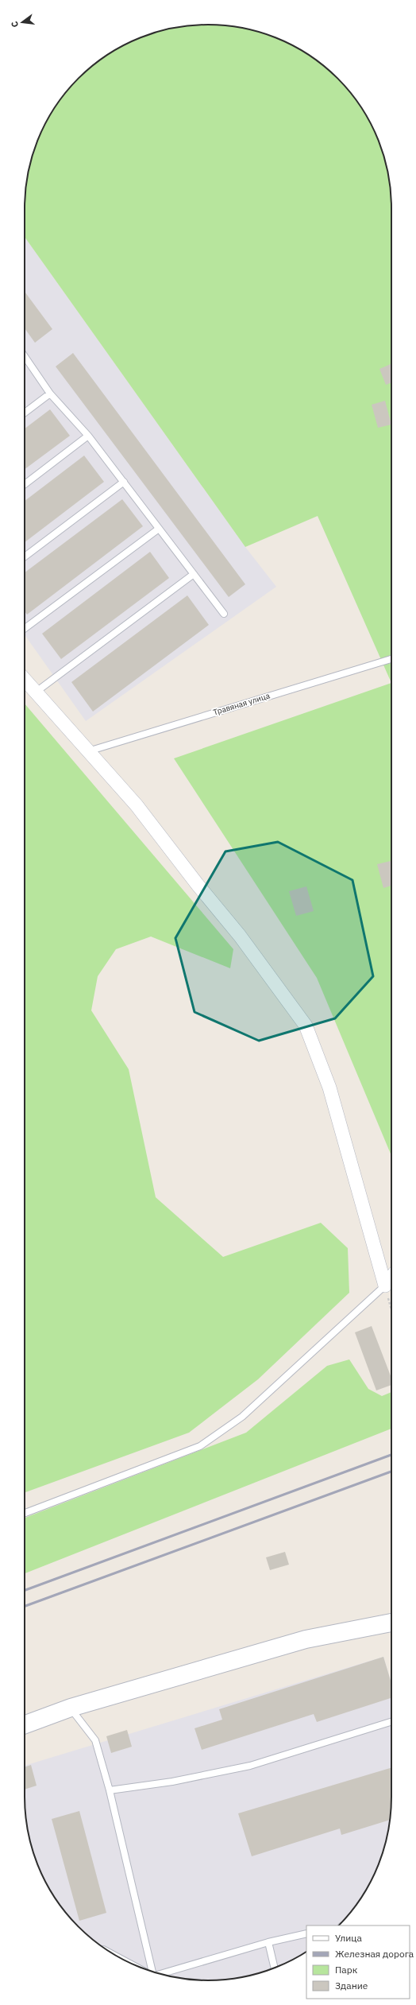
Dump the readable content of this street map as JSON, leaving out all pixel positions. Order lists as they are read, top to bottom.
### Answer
{
  "streets": {
    "lane": ["Травяная улица"]
  },
  "legend": [
    "Улица",
    "Железная дорога",
    "Парк",
    "Здание"
  ],
  "north": "left"
}
